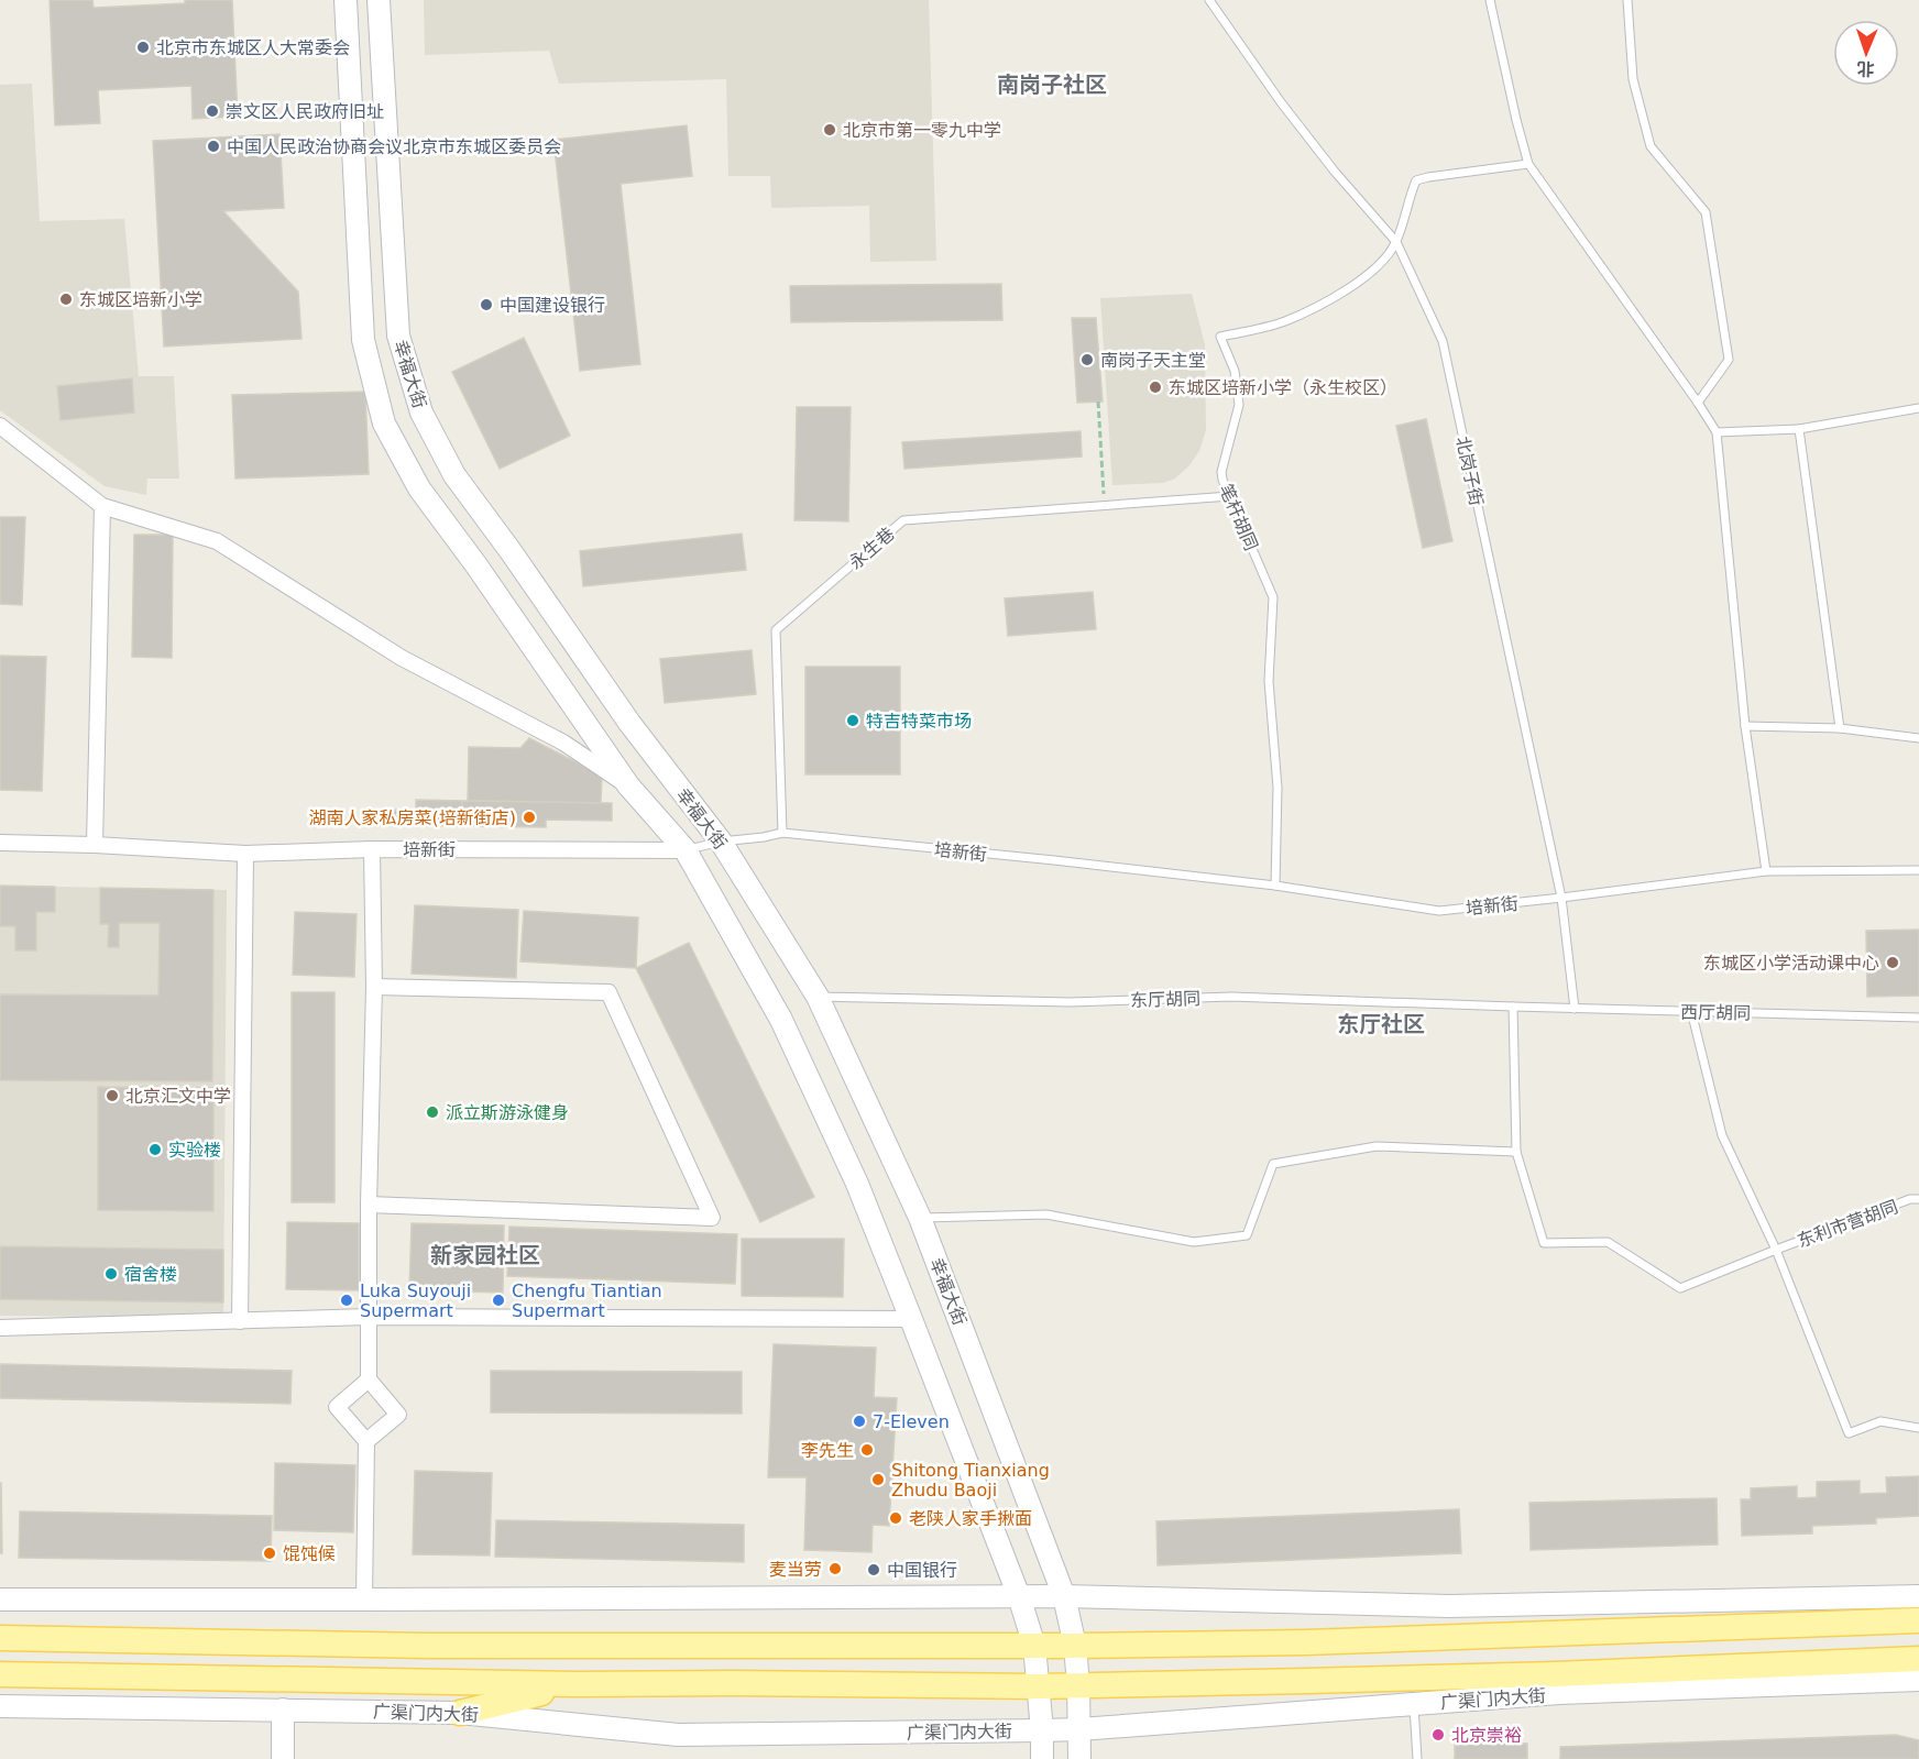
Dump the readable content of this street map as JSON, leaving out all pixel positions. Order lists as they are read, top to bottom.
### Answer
{
  "streets": {
    "main road": ["广渠门内大街"],
    "street": ["幸福大街", "培新街"],
    "lane": [
      "北岗子街",
      "笔杆胡同",
      "永生巷",
      "东厅胡同",
      "西厅胡同",
      "东利市营胡同"
    ]
  },
  "crossings": [
    ["幸福大街", "培新街"],
    ["幸福大街", "东厅胡同"],
    ["幸福大街", "广渠门内大街"],
    ["北岗子街", "笔杆胡同"],
    ["北岗子街", "培新街"],
    ["北岗子街", "西厅胡同"],
    ["笔杆胡同", "永生巷"],
    ["笔杆胡同", "培新街"],
    ["永生巷", "培新街"],
    ["东厅胡同", "西厅胡同"]
  ],
  "districts": ["南岗子社区", "东厅社区", "新家园社区"],
  "places": [
    "北京市东城区人大常委会",
    "崇文区人民政府旧址",
    "北京市第一零九中学",
    "中国人民政治协商会议北京市东城区委员会",
    "东城区培新小学",
    "中国建设银行",
    "南岗子天主堂",
    "东城区培新小学（永生校区）",
    "特吉特菜市场",
    "湖南人家私房菜(培新街店)",
    "东城区小学活动课中心",
    "北京汇文中学",
    "派立斯游泳健身",
    "实验楼",
    "宿舍楼",
    "Luka Suyouji Supermart",
    "Chengfu Tiantian Supermart",
    "7-Eleven",
    "李先生",
    "Shitong Tianxiang Zhudu Baoji",
    "老陕人家手揪面",
    "馄饨候",
    "麦当劳",
    "中国银行",
    "北京崇裕"
  ],
  "north": "bottom"
}
